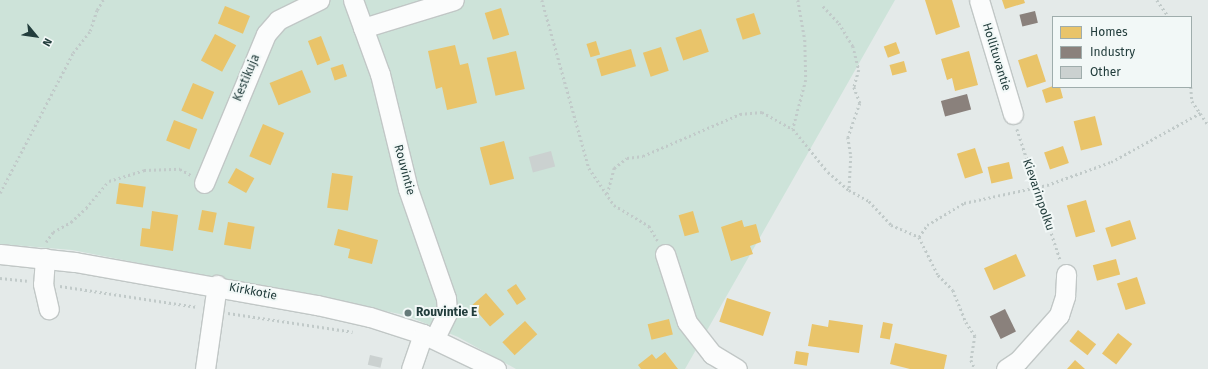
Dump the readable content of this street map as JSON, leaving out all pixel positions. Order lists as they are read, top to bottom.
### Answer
{
  "streets": {
    "street": [
      "Hollituvantie",
      "Kestikuja",
      "Rouvintie",
      "Kirkkotie"
    ],
    "path": ["Kievarinpolku"]
  },
  "crossings": [
    ["Hollituvantie", "Kievarinpolku"],
    ["Rouvintie", "Kirkkotie"]
  ],
  "places": ["Rouvintie E"],
  "legend": ["Homes", "Industry", "Other"],
  "north": "bottom right"
}
